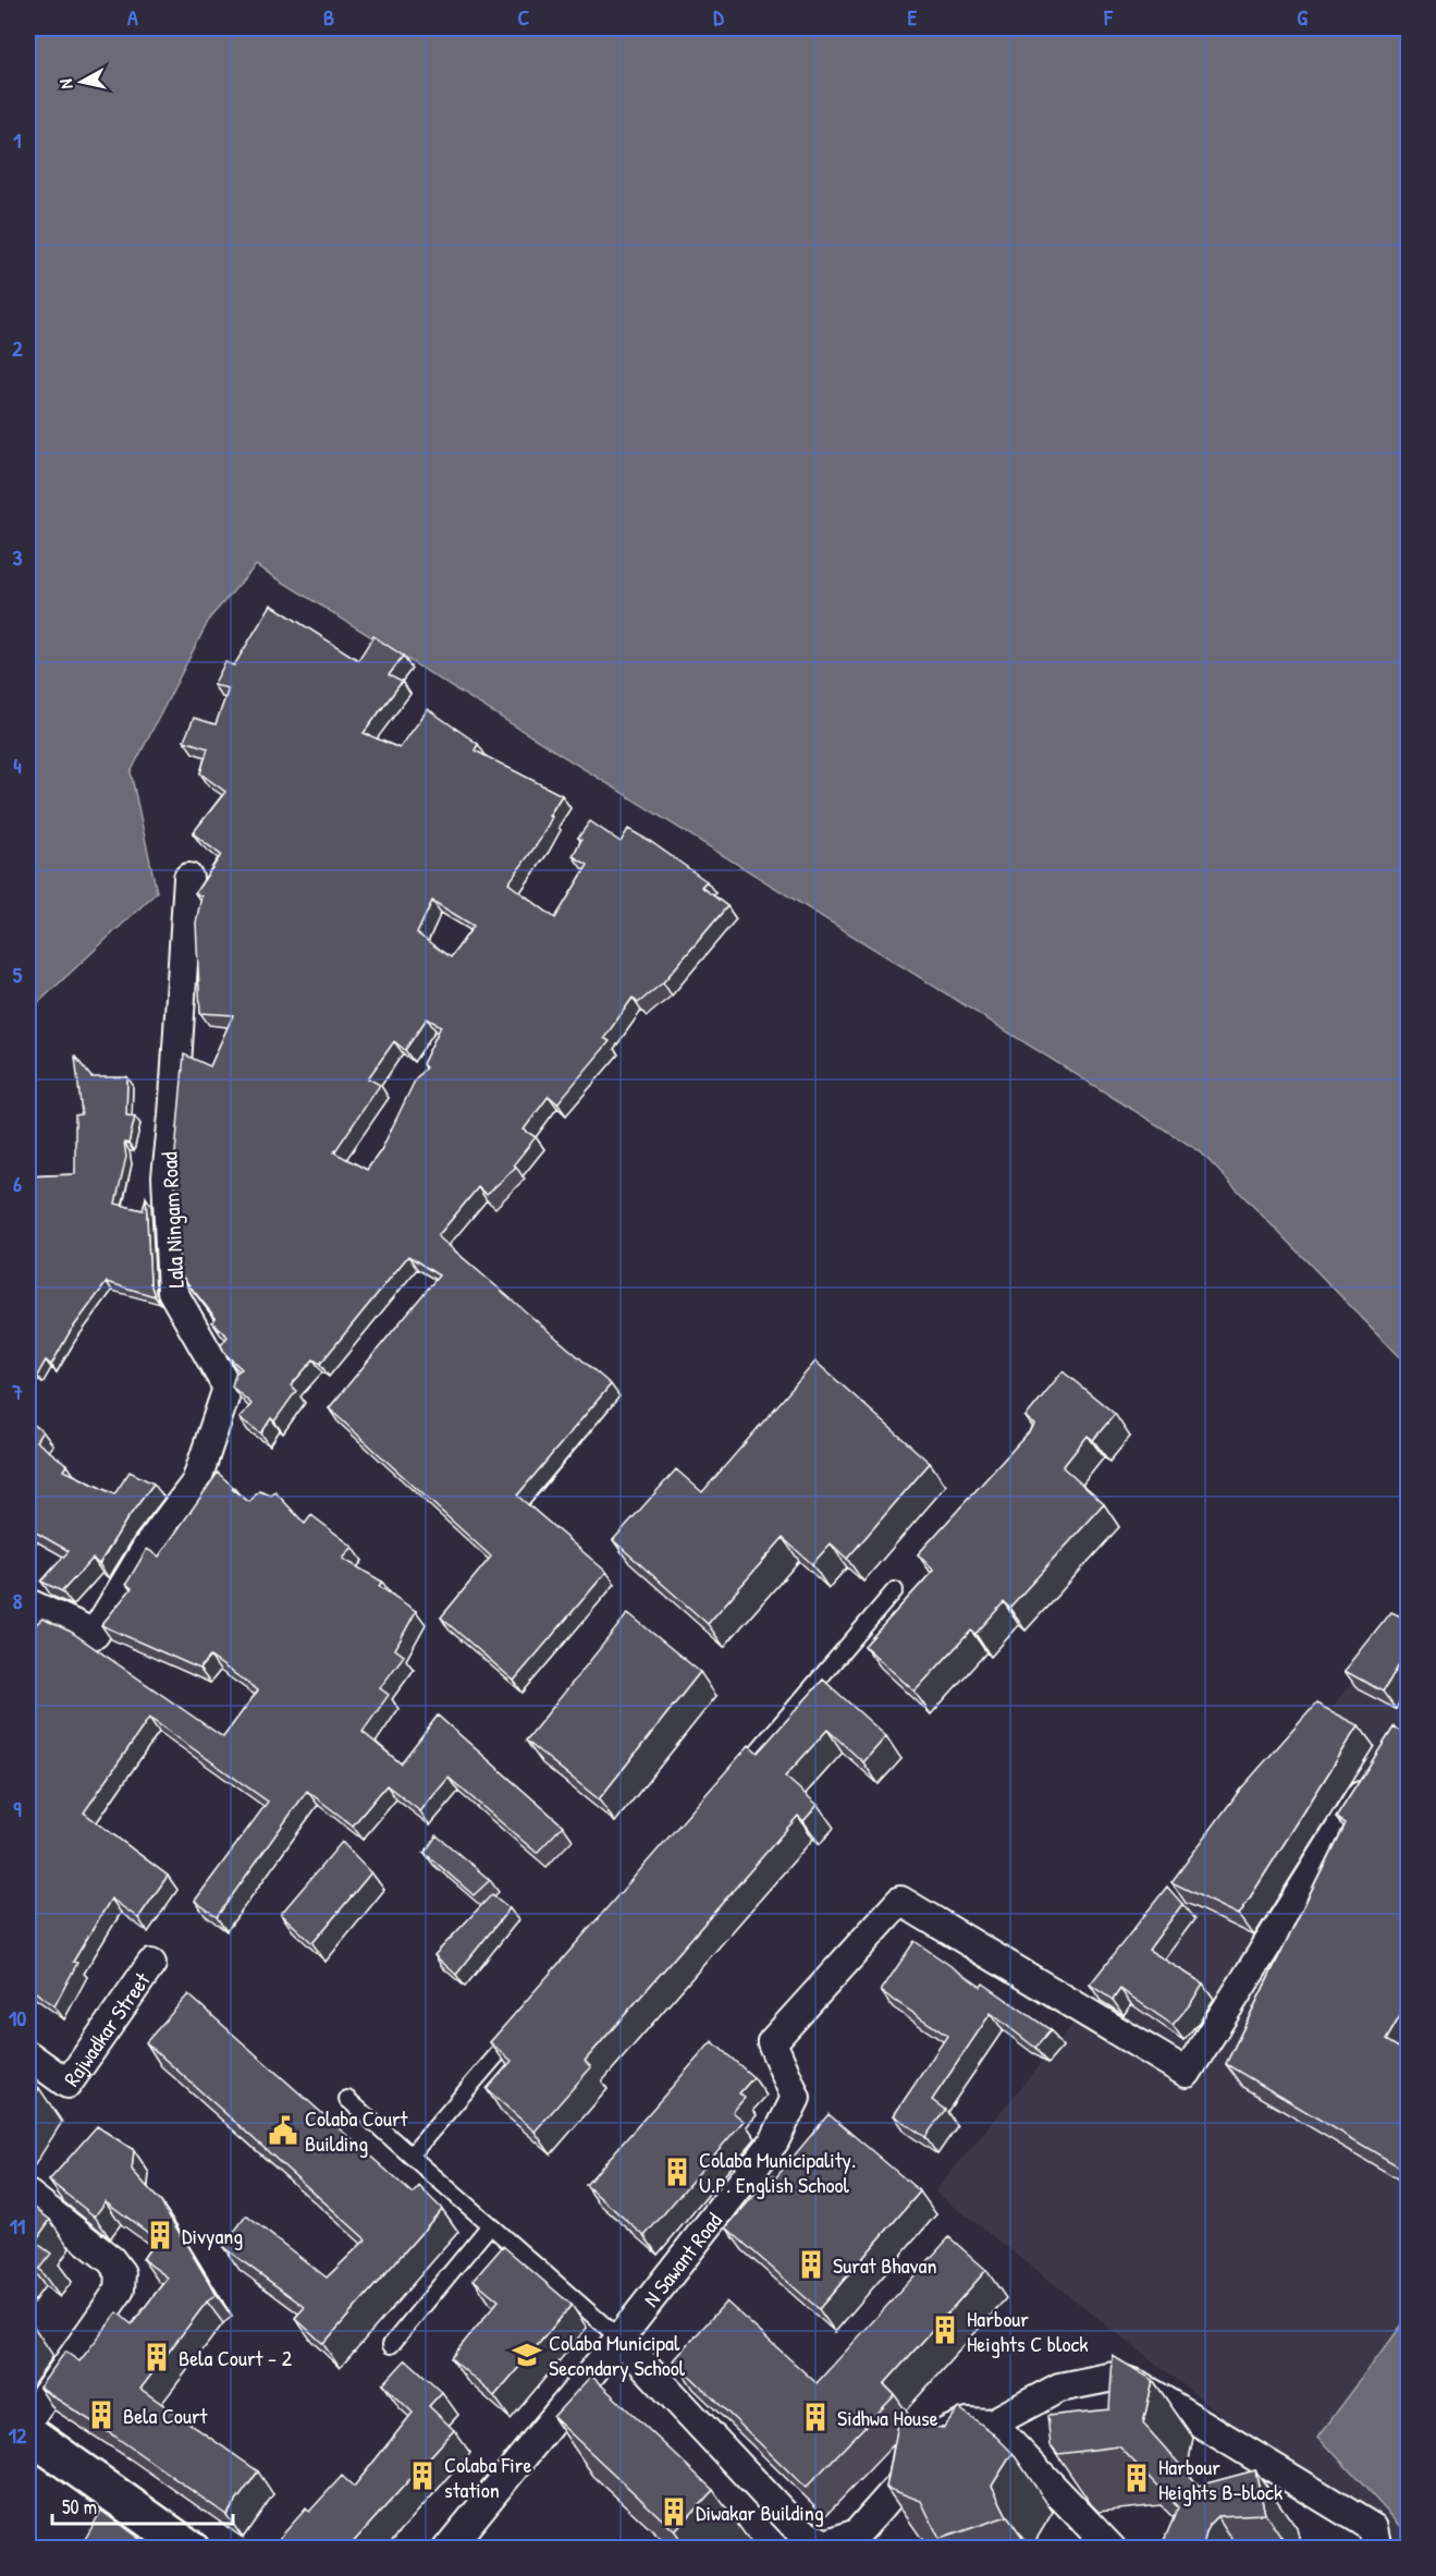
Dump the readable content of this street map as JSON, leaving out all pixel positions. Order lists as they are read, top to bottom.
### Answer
{
  "streets": {
    "street": ["Lala Ningam Road", "Rajwadkar Street", "N Sawant Road"]
  },
  "places": {
    "public building": ["Colaba Court Building"],
    "building": [
      "Colaba Municipality. U.P. English School",
      "Divyang",
      "Surat Bhavan",
      "Harbour Heights C block",
      "Bela Court - 2",
      "Bela Court",
      "Sidhwa House",
      "Colaba Fire station",
      "Harbour Heights B-block",
      "Diwakar Building"
    ],
    "school or university": ["Colaba Municipal Secondary School"]
  },
  "scale_bar": "50 m",
  "north": "left",
  "grid": {
    "columns": [
      "A",
      "B",
      "C",
      "D",
      "E",
      "F",
      "G"
    ],
    "rows": [
      "1",
      "2",
      "3",
      "4",
      "5",
      "6",
      "7",
      "8",
      "9",
      "10",
      "11",
      "12"
    ]
  }
}
